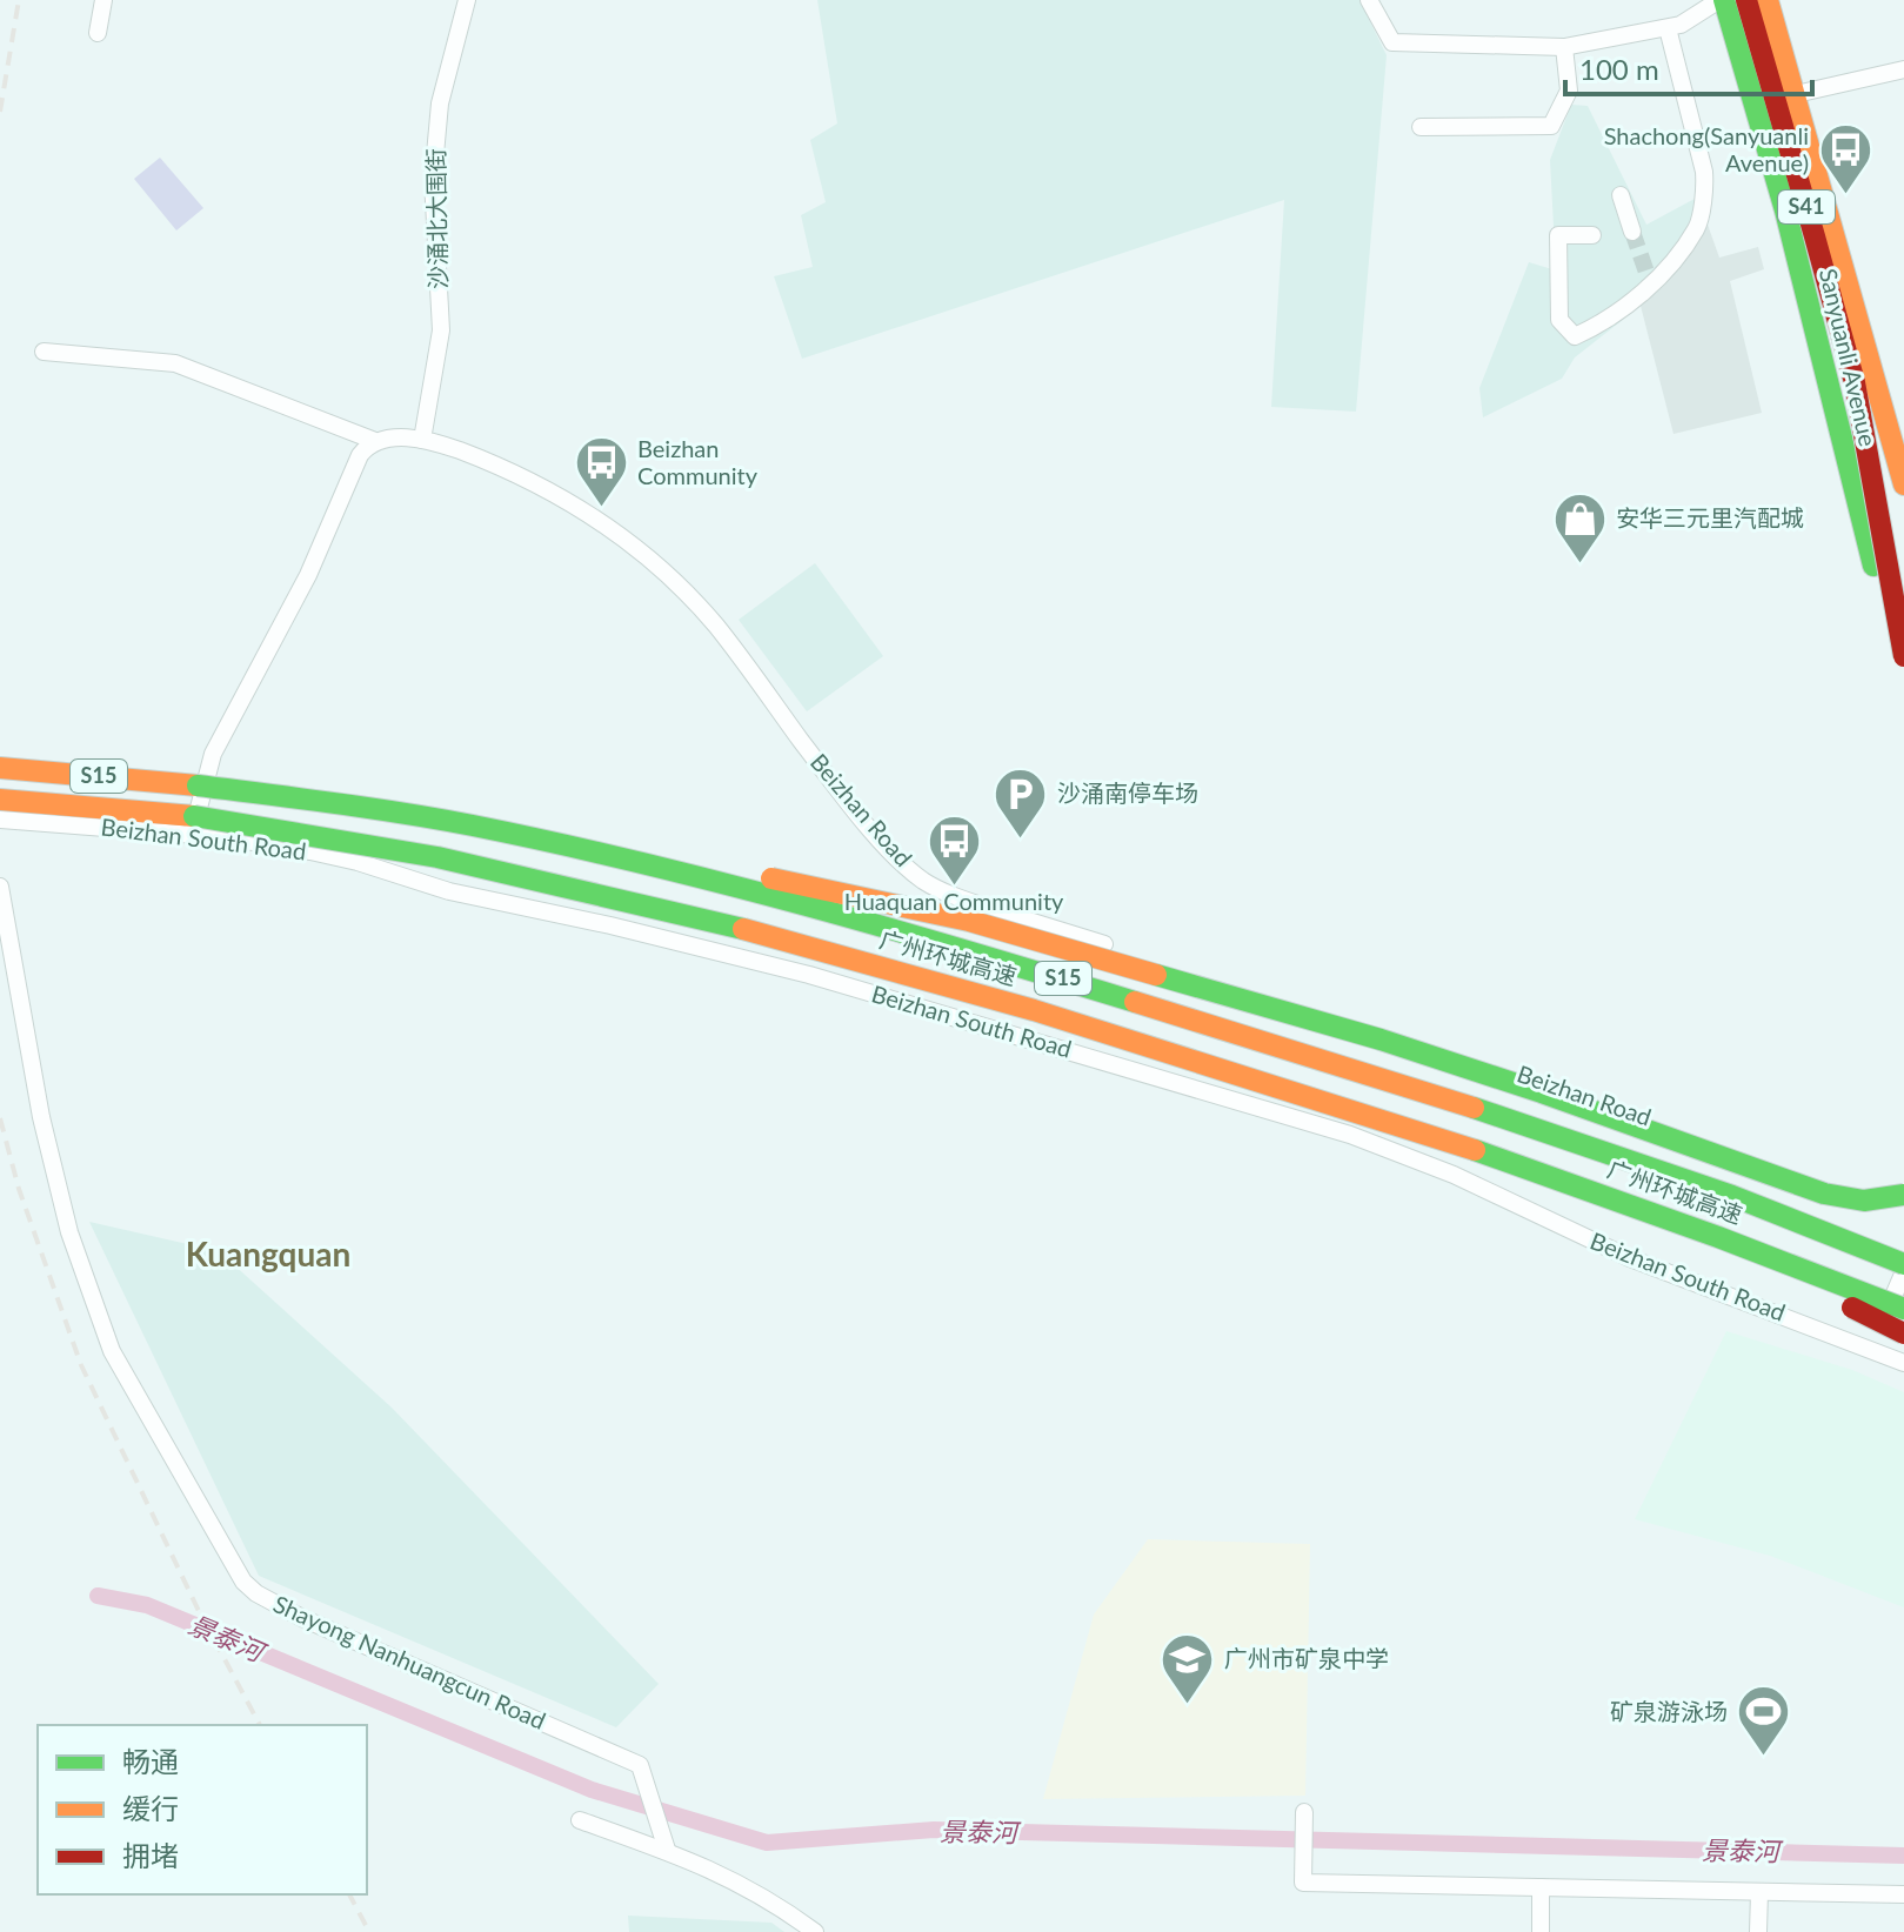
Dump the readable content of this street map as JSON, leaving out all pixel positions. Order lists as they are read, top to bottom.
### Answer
{
  "streets": {
    "main road": [
      "S41",
      "Sanyuanli Avenue",
      "S15",
      "广州环城高速"
    ],
    "street": [
      "沙涌北大围街",
      "Beizhan Road",
      "Beizhan South Road",
      "Shayong Nanhuangcun Road"
    ]
  },
  "crossings": [
    ["沙涌北大围街", "Beizhan Road"]
  ],
  "districts": ["Kuangquan"],
  "water": ["景泰河"],
  "places": {
    "bus stop": ["Shachong(Sanyuanli Avenue)", "Beizhan Community", "Huaquan Community"],
    "shop": ["安华三元里汽配城"],
    "parking": ["沙涌南停车场"],
    "school or university": ["广州市矿泉中学"],
    "sports": ["矿泉游泳场"]
  },
  "legend": ["畅通", "缓行", "拥堵"],
  "scale_bar": "100 m"
}
